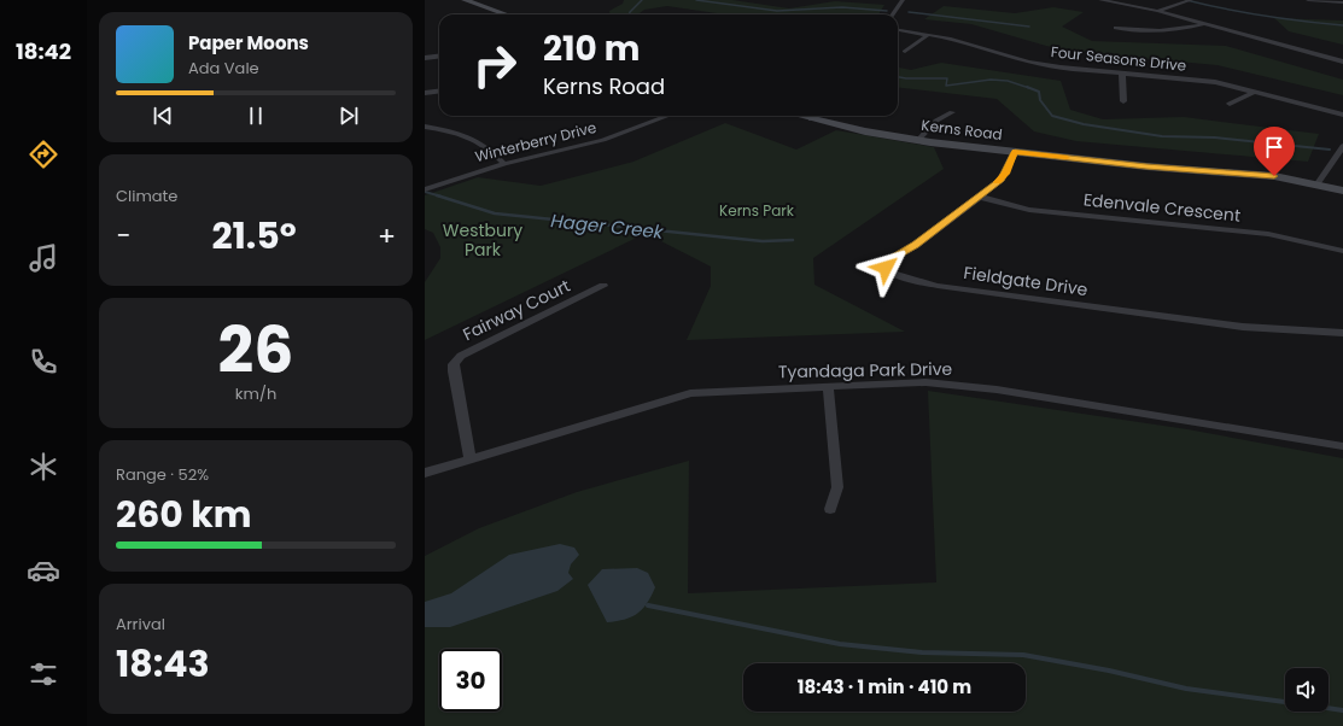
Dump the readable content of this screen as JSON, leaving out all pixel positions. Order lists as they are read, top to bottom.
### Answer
{
  "streets": {
    "street": [
      "Four Seasons Drive",
      "Kerns Road",
      "Winterberry Drive",
      "Edenvale Crescent",
      "Fieldgate Drive",
      "Fairway Court",
      "Tyandaga Park Drive"
    ]
  },
  "crossings": [
    ["Kerns Road", "Fieldgate Drive"],
    ["Edenvale Crescent", "Fieldgate Drive"],
    ["Fairway Court", "Tyandaga Park Drive"]
  ],
  "water": ["Hager Creek"],
  "parks": ["Kerns Park", "Westbury Park"],
  "page": {
    "tabs": "18:42",
    "turn": ["210 m", "Kerns Road"],
    "song": ["Paper Moons", "Ada Vale"],
    "tile": [
      "Climate",
      ["26", "km/h"],
      ["Range · 52%", "260 km"],
      ["Arrival", "18:43"]
    ],
    "heat": ["−", "21.5°", "+"],
    "limit": "30",
    "trip": "18:43 · 1 min · 410 m"
  }
}
